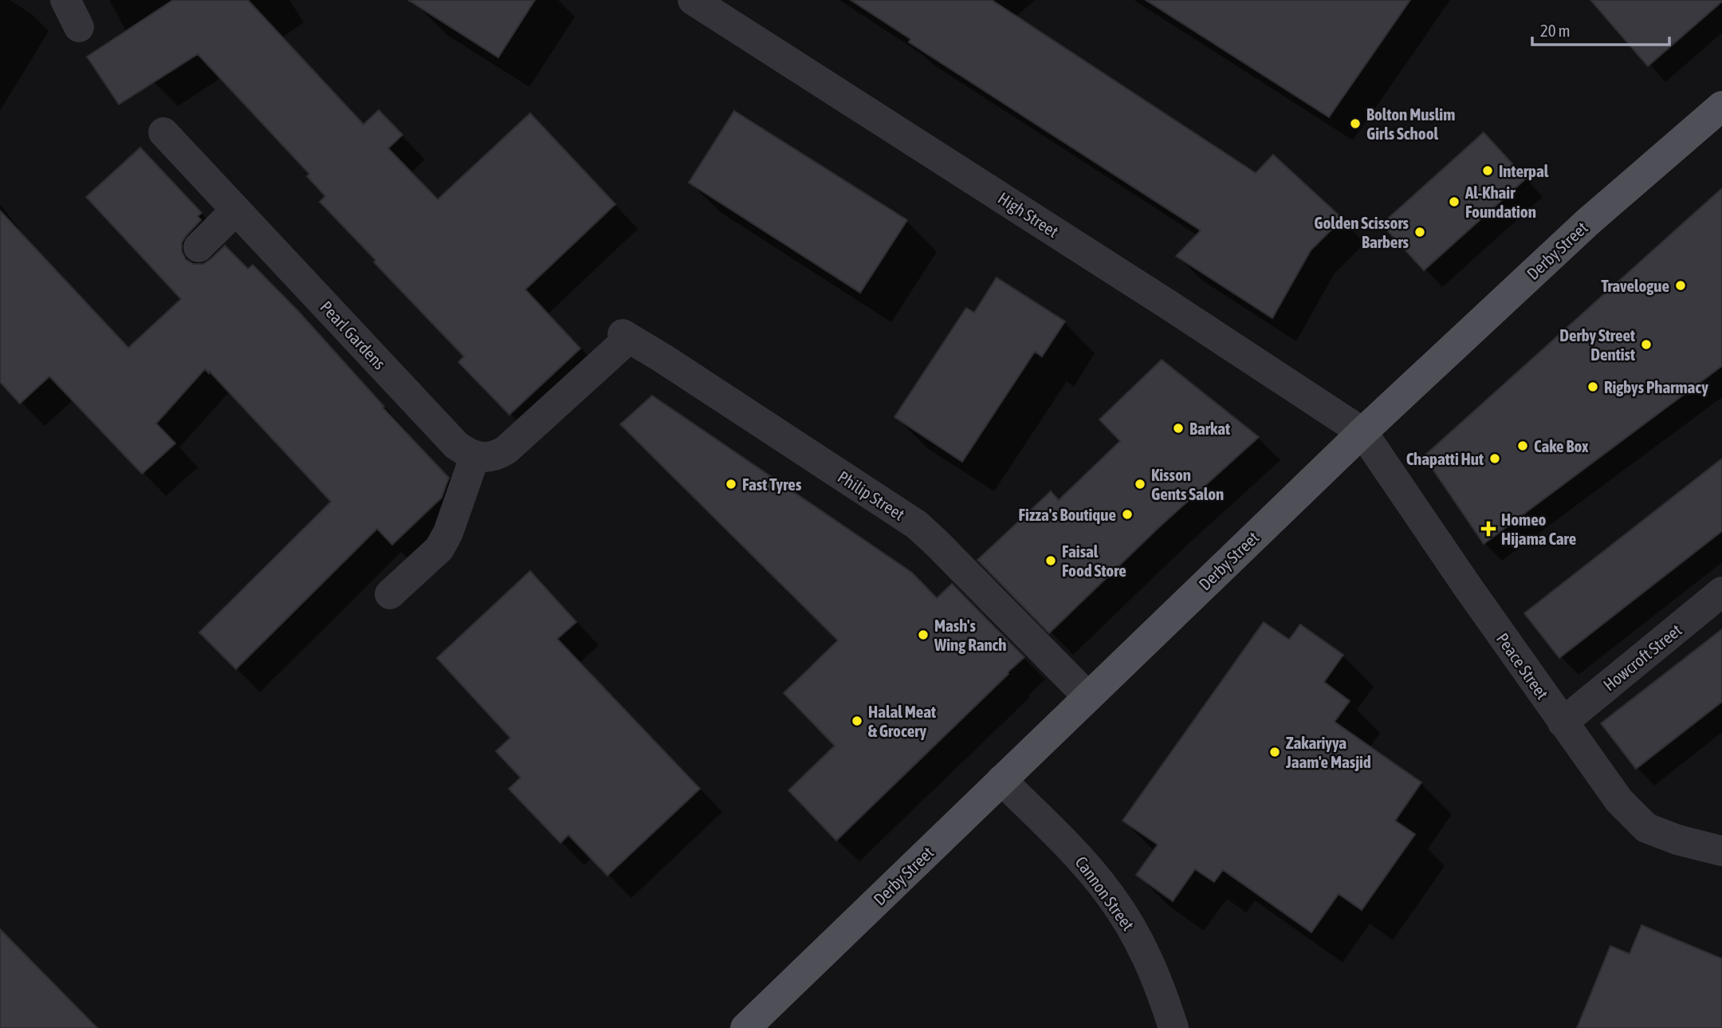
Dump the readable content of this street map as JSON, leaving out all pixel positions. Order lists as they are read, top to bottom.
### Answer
{
  "streets": {
    "main road": ["Derby Street"],
    "street": [
      "High Street",
      "Pearl Gardens",
      "Philip Street",
      "Howcroft Street",
      "Peace Street",
      "Cannon Street"
    ]
  },
  "crossings": [
    ["High Street", "Derby Street"],
    ["High Street", "Peace Street"],
    ["Derby Street", "Philip Street"],
    ["Derby Street", "Peace Street"],
    ["Derby Street", "Cannon Street"],
    ["Pearl Gardens", "Philip Street"],
    ["Howcroft Street", "Peace Street"]
  ],
  "places": {
    "other": [
      "Bolton Muslim Girls School",
      "Interpal",
      "Al-Khair Foundation",
      "Golden Scissors Barbers",
      "Travelogue",
      "Derby Street Dentist",
      "Rigbys Pharmacy",
      "Barkat",
      "Cake Box",
      "Chapatti Hut",
      "Fast Tyres",
      "Kisson Gents Salon",
      "Fizza's Boutique",
      "Faisal Food Store",
      "Mash's Wing Ranch",
      "Halal Meat & Grocery",
      "Zakariyya Jaam'e Masjid"
    ],
    "health": ["Homeo Hijama Care"]
  },
  "scale_bar": "20 m"
}
